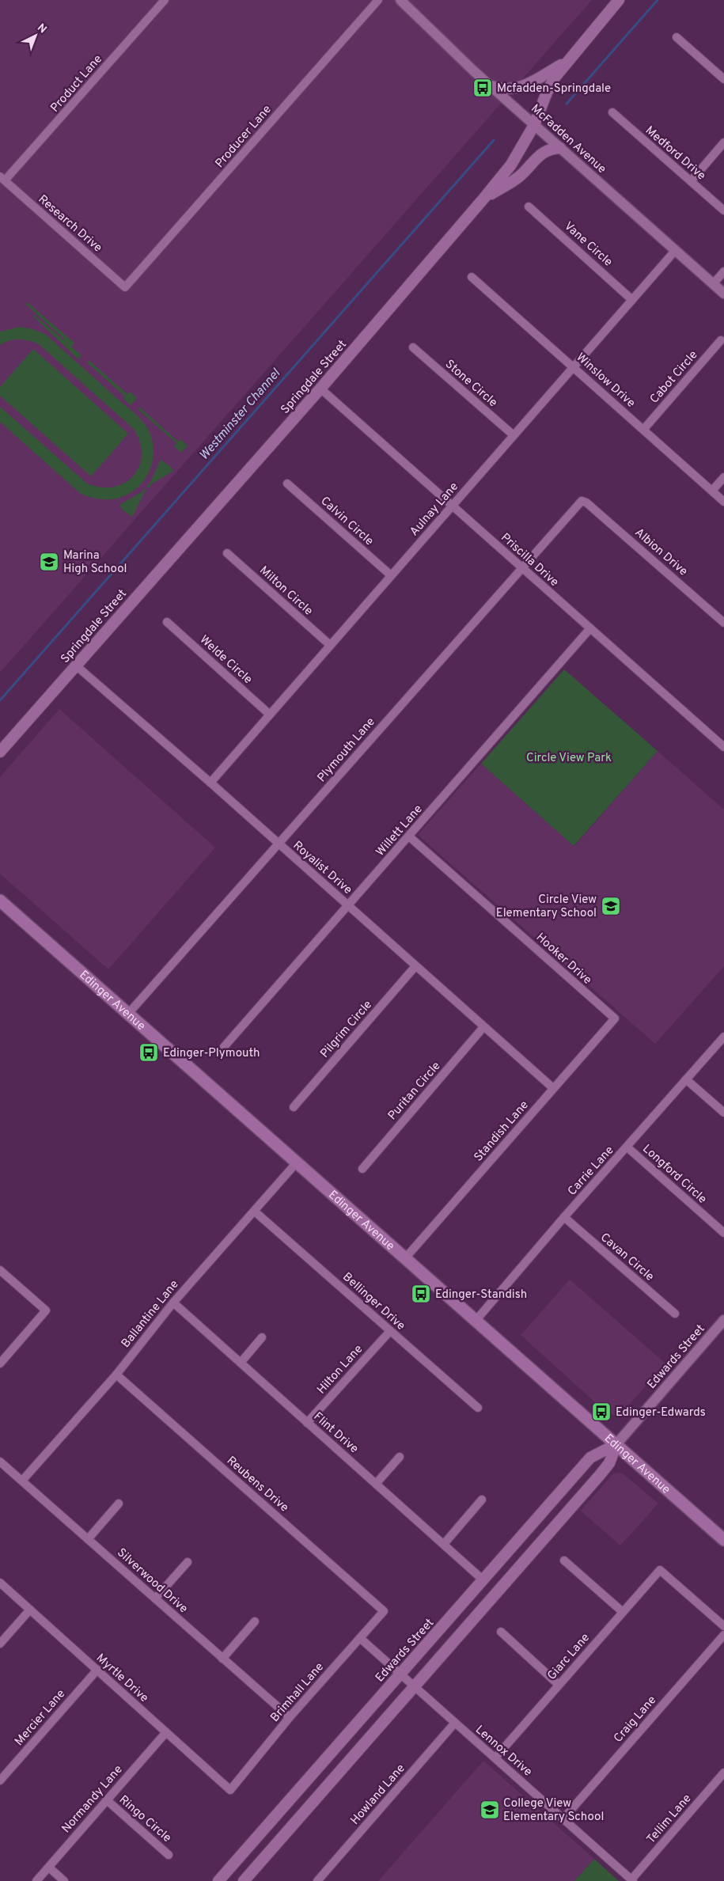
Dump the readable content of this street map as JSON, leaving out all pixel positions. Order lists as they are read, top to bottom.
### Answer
{
  "streets": {
    "main road": ["Springdale Street", "Edinger Avenue", "Edwards Street"],
    "street": [
      "Product Lane",
      "Producer Lane",
      "McFadden Avenue",
      "Medford Drive",
      "Research Drive",
      "Vane Circle",
      "Cabot Circle",
      "Winslow Drive",
      "Stone Circle",
      "Aulnay Lane",
      "Calvin Circle",
      "Albion Drive",
      "Priscilla Drive",
      "Milton Circle",
      "Welde Circle",
      "Plymouth Lane",
      "Willett Lane",
      "Royalist Drive",
      "Hooker Drive",
      "Pilgrim Circle",
      "Puritan Circle",
      "Standish Lane",
      "Carrie Lane",
      "Longford Circle",
      "Cavan Circle",
      "Bellinger Drive",
      "Ballantine Lane",
      "Hilton Lane",
      "Flint Drive",
      "Reubens Drive",
      "Silverwood Drive",
      "Giarc Lane",
      "Myrtle Drive",
      "Brimhall Lane",
      "Mercier Lane",
      "Craig Lane",
      "Lennox Drive",
      "Howland Lane",
      "Normandy Lane",
      "Ringo Circle",
      "Tellim Lane"
    ]
  },
  "crossings": [
    ["Product Lane", "Research Drive"],
    ["Producer Lane", "Research Drive"],
    ["McFadden Avenue", "Springdale Street"],
    ["McFadden Avenue", "Aulnay Lane"],
    ["Vane Circle", "Aulnay Lane"],
    ["Springdale Street", "Priscilla Drive"],
    ["Springdale Street", "Royalist Drive"],
    ["Cabot Circle", "Winslow Drive"],
    ["Winslow Drive", "Aulnay Lane"],
    ["Stone Circle", "Aulnay Lane"],
    ["Aulnay Lane", "Calvin Circle"],
    ["Aulnay Lane", "Priscilla Drive"],
    ["Aulnay Lane", "Milton Circle"],
    ["Aulnay Lane", "Welde Circle"],
    ["Aulnay Lane", "Royalist Drive"],
    ["Albion Drive", "Plymouth Lane"],
    ["Priscilla Drive", "Plymouth Lane"],
    ["Priscilla Drive", "Willett Lane"],
    ["Plymouth Lane", "Royalist Drive"],
    ["Plymouth Lane", "Edinger Avenue"],
    ["Willett Lane", "Royalist Drive"],
    ["Willett Lane", "Hooker Drive"],
    ["Royalist Drive", "Pilgrim Circle"],
    ["Royalist Drive", "Puritan Circle"],
    ["Royalist Drive", "Standish Lane"],
    ["Hooker Drive", "Standish Lane"],
    ["Edinger Avenue", "Standish Lane"],
    ["Edinger Avenue", "Carrie Lane"],
    ["Edinger Avenue", "Ballantine Lane"],
    ["Edinger Avenue", "Edwards Street"],
    ["Carrie Lane", "Longford Circle"],
    ["Carrie Lane", "Cavan Circle"],
    ["Bellinger Drive", "Ballantine Lane"],
    ["Bellinger Drive", "Hilton Lane"],
    ["Ballantine Lane", "Flint Drive"],
    ["Ballantine Lane", "Reubens Drive"],
    ["Ballantine Lane", "Silverwood Drive"],
    ["Edwards Street", "Flint Drive"],
    ["Edwards Street", "Lennox Drive"],
    ["Hilton Lane", "Flint Drive"],
    ["Reubens Drive", "Brimhall Lane"],
    ["Silverwood Drive", "Brimhall Lane"],
    ["Giarc Lane", "Lennox Drive"],
    ["Myrtle Drive", "Brimhall Lane"],
    ["Myrtle Drive", "Mercier Lane"],
    ["Myrtle Drive", "Normandy Lane"],
    ["Brimhall Lane", "Lennox Drive"],
    ["Craig Lane", "Lennox Drive"],
    ["Lennox Drive", "Howland Lane"],
    ["Lennox Drive", "Tellim Lane"],
    ["Normandy Lane", "Ringo Circle"]
  ],
  "water": ["Westminster Channel"],
  "parks": ["Circle View Park"],
  "places": {
    "bus stop": [
      "Mcfadden-Springdale",
      "Edinger-Plymouth",
      "Edinger-Standish",
      "Edinger-Edwards"
    ],
    "school or university": ["Marina High School", "Circle View Elementary School", "College View Elementary School"]
  },
  "north": "top right"
}
